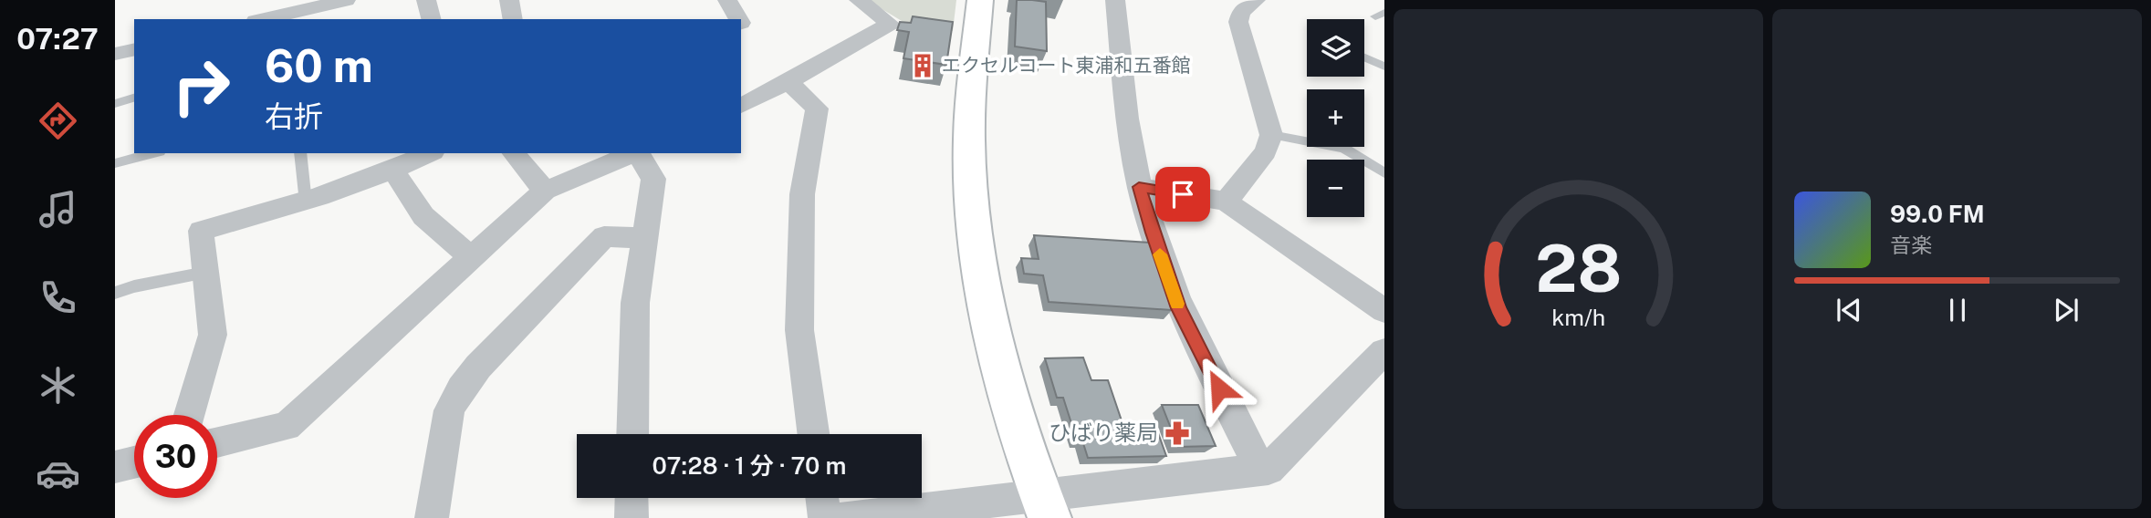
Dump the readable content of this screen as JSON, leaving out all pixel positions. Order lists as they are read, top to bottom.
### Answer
{
  "places": {
    "building": ["エクセルコート東浦和五番館"],
    "pharmacy": ["ひばり薬局"]
  },
  "page": {
    "tabs": "07:27",
    "map_buttons": ["+", "−"],
    "turn": ["60 m", "右折"],
    "song": ["99.0 FM", "音楽"],
    "limit": "30",
    "trip": "07:28 · 1 分 · 70 m",
    "gauge": ["28", "km/h"]
  }
}
